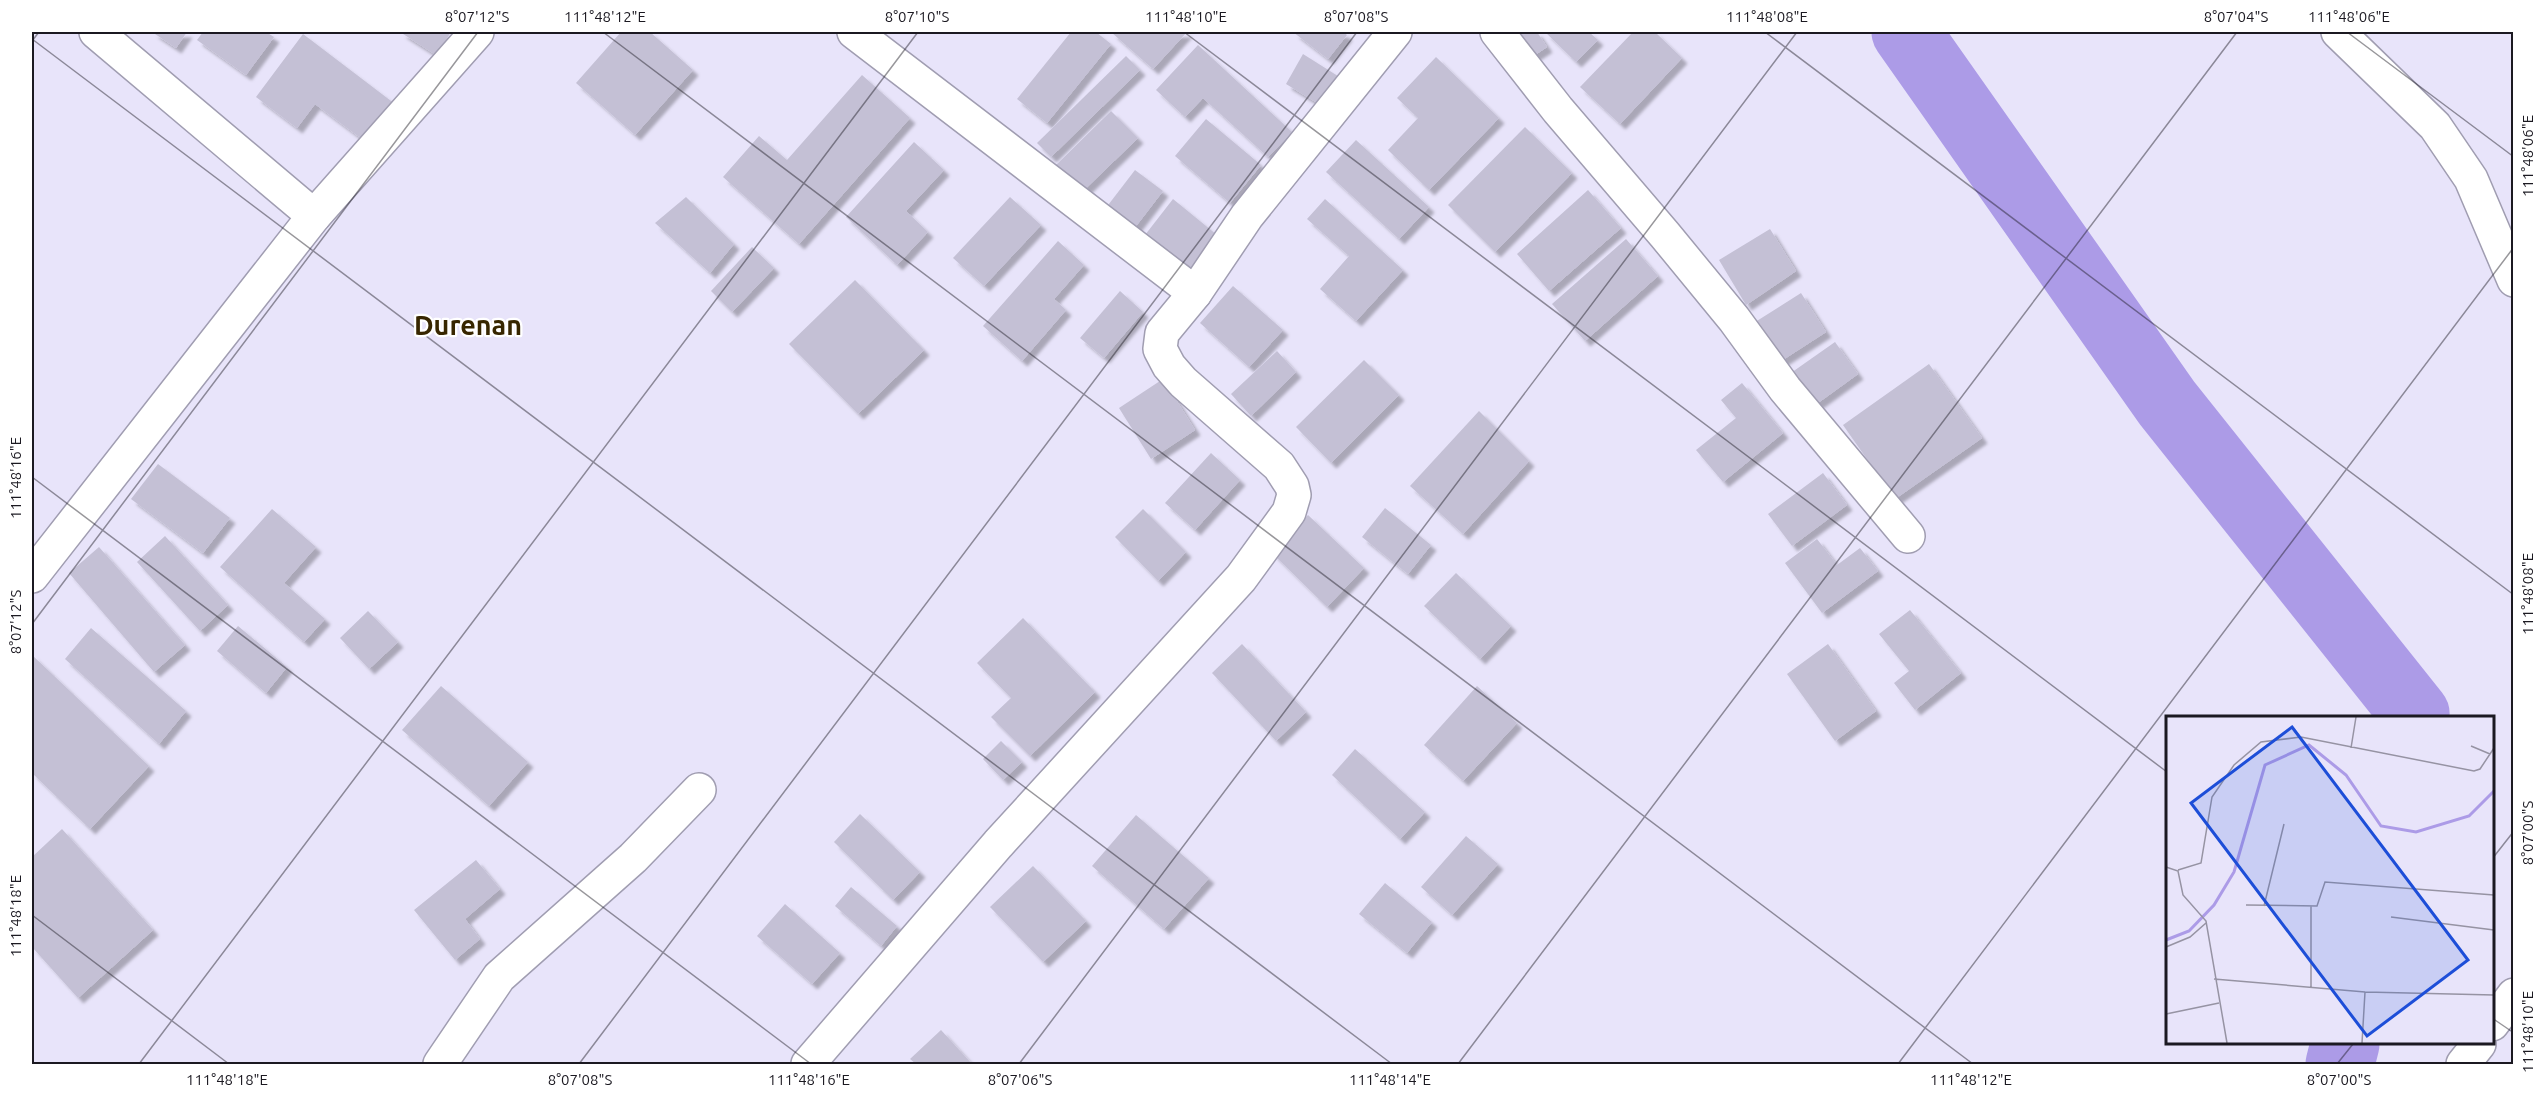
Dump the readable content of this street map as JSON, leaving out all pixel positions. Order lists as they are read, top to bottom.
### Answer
{
  "districts": ["Durenan"],
  "coordinates": [
    "8°07'12\"S",
    "111°48'12\"E",
    "8°07'10\"S",
    "111°48'10\"E",
    "8°07'08\"S",
    "111°48'08\"E",
    "8°07'04\"S",
    "111°48'06\"E",
    "111°48'16\"E",
    "8°07'00\"S",
    "111°48'18\"E",
    "8°07'06\"S",
    "111°48'14\"E"
  ]
}
